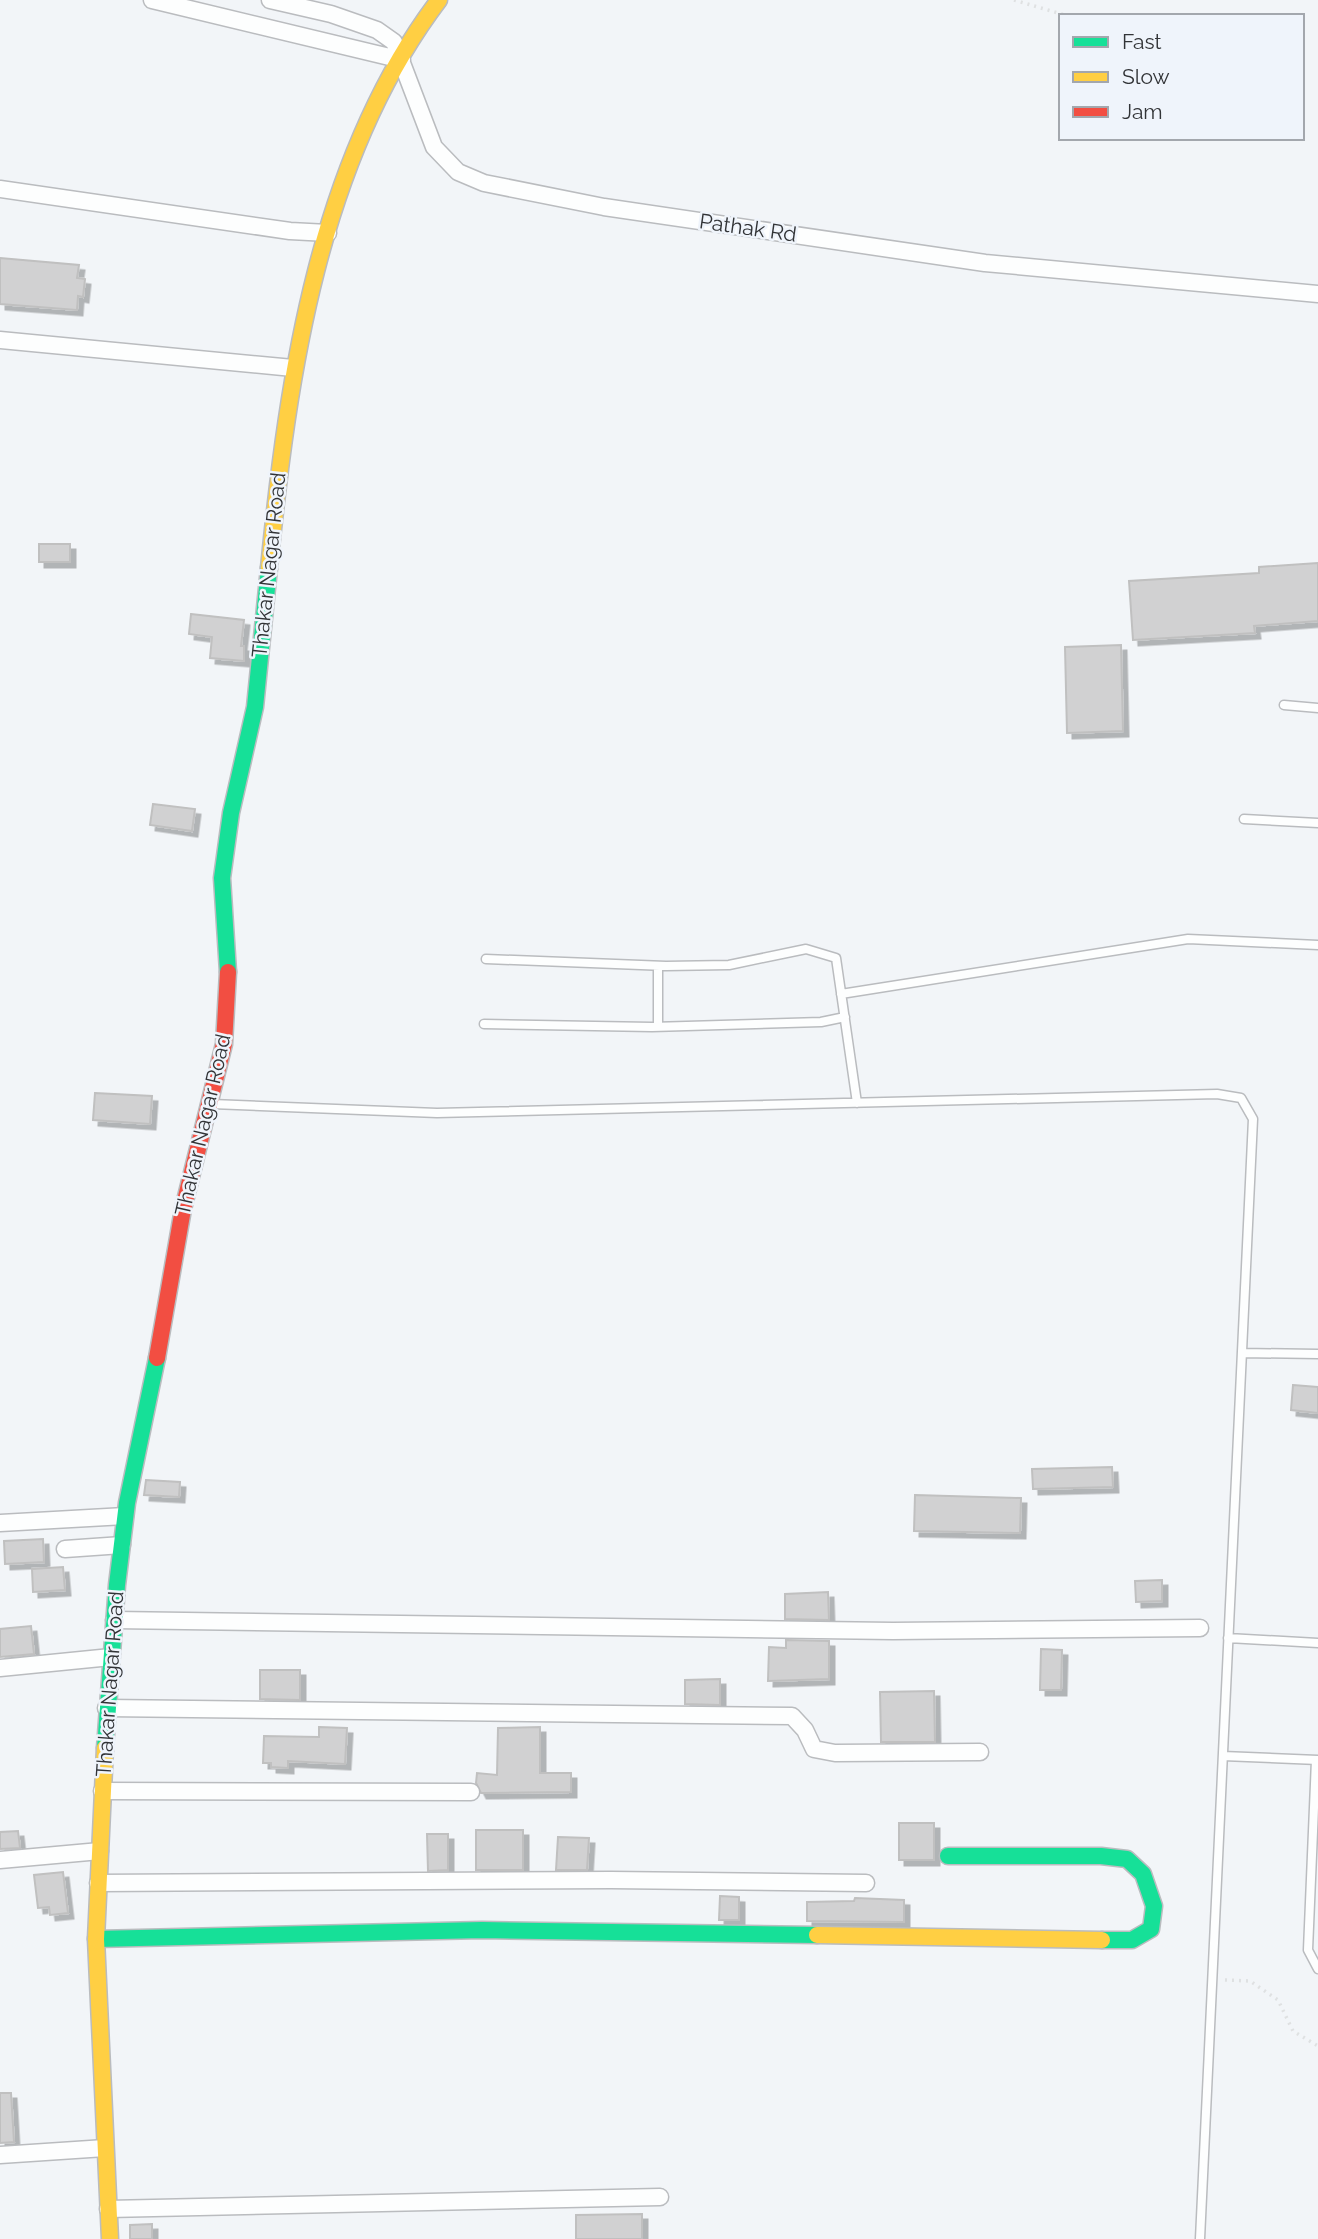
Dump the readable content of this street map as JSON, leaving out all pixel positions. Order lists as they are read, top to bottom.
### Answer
{
  "streets": {
    "street": ["Pathak Rd", "Thakar Nagar Road"]
  },
  "crossings": [
    ["Pathak Rd", "Thakar Nagar Road"]
  ],
  "legend": ["Fast", "Slow", "Jam"]
}
